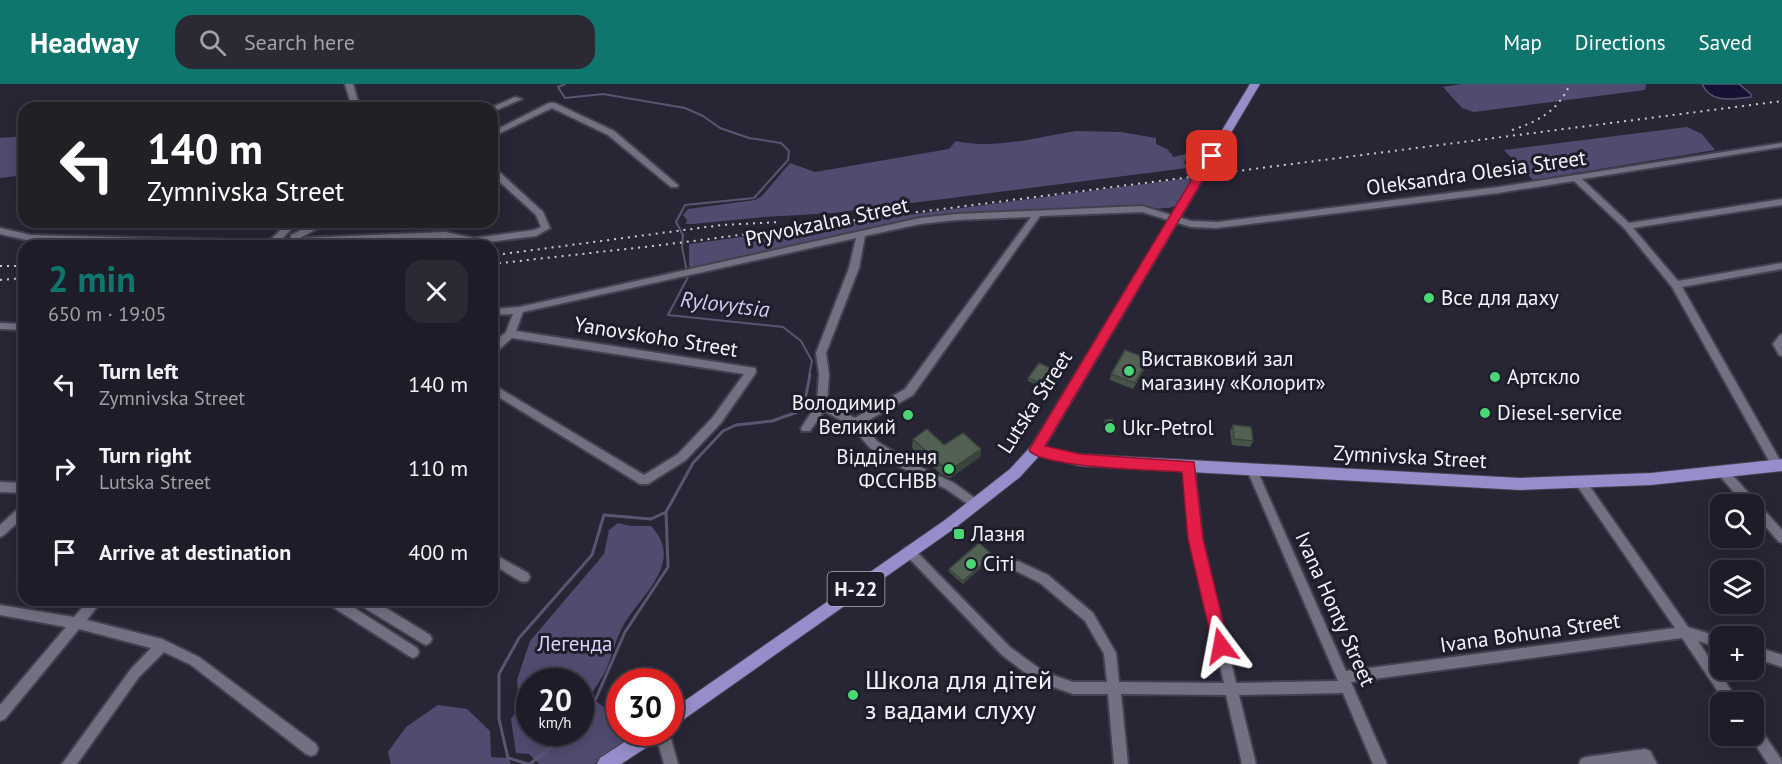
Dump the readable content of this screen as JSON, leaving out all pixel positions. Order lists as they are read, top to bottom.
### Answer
{
  "streets": {
    "main road": ["Lutska Street", "Zymnivska Street", "Н-22"],
    "street": [
      "Oleksandra Olesia Street",
      "Pryvokzalna Street",
      "Yanovskoho Street",
      "Ivana Honty Street",
      "Ivana Bohuna Street"
    ]
  },
  "crossings": [
    ["Oleksandra Olesia Street", "Pryvokzalna Street"],
    ["Oleksandra Olesia Street", "Lutska Street"],
    ["Pryvokzalna Street", "Lutska Street"],
    ["Lutska Street", "Zymnivska Street"],
    ["Lutska Street", "Ivana Bohuna Street"],
    ["Zymnivska Street", "Ivana Honty Street"],
    ["Ivana Honty Street", "Ivana Bohuna Street"]
  ],
  "water": ["Rylovytsia"],
  "parks": ["Легенда"],
  "places": {
    "other": [
      "Все для даху",
      "Виставковий зал магазину «Колорит»",
      "Артскло",
      "Diesel-service",
      "Володимир Великий",
      "Ukr-Petrol",
      "Відділення ФССНВВ",
      "Cіті",
      "Школа для дітей з вадами слуху"
    ],
    "transit": ["Лазня"]
  },
  "page": {
    "header": "Headway",
    "search": "Search here",
    "nav": ["Map", "Directions", "Saved"],
    "turn": ["140 m", "Zymnivska Street"],
    "heading": ["2 min", "650 m · 19:05"],
    "list": [
      {
        "name": "Turn left",
        "note": "Zymnivska Street",
        "value": "140 m"
      },
      {
        "name": "Turn right",
        "note": "Lutska Street",
        "value": "110 m"
      },
      {
        "name": "Arrive at destination",
        "value": "400 m"
      }
    ],
    "map_buttons": ["+", "−"],
    "speed": "20 km/h",
    "limit": "30"
  }
}
